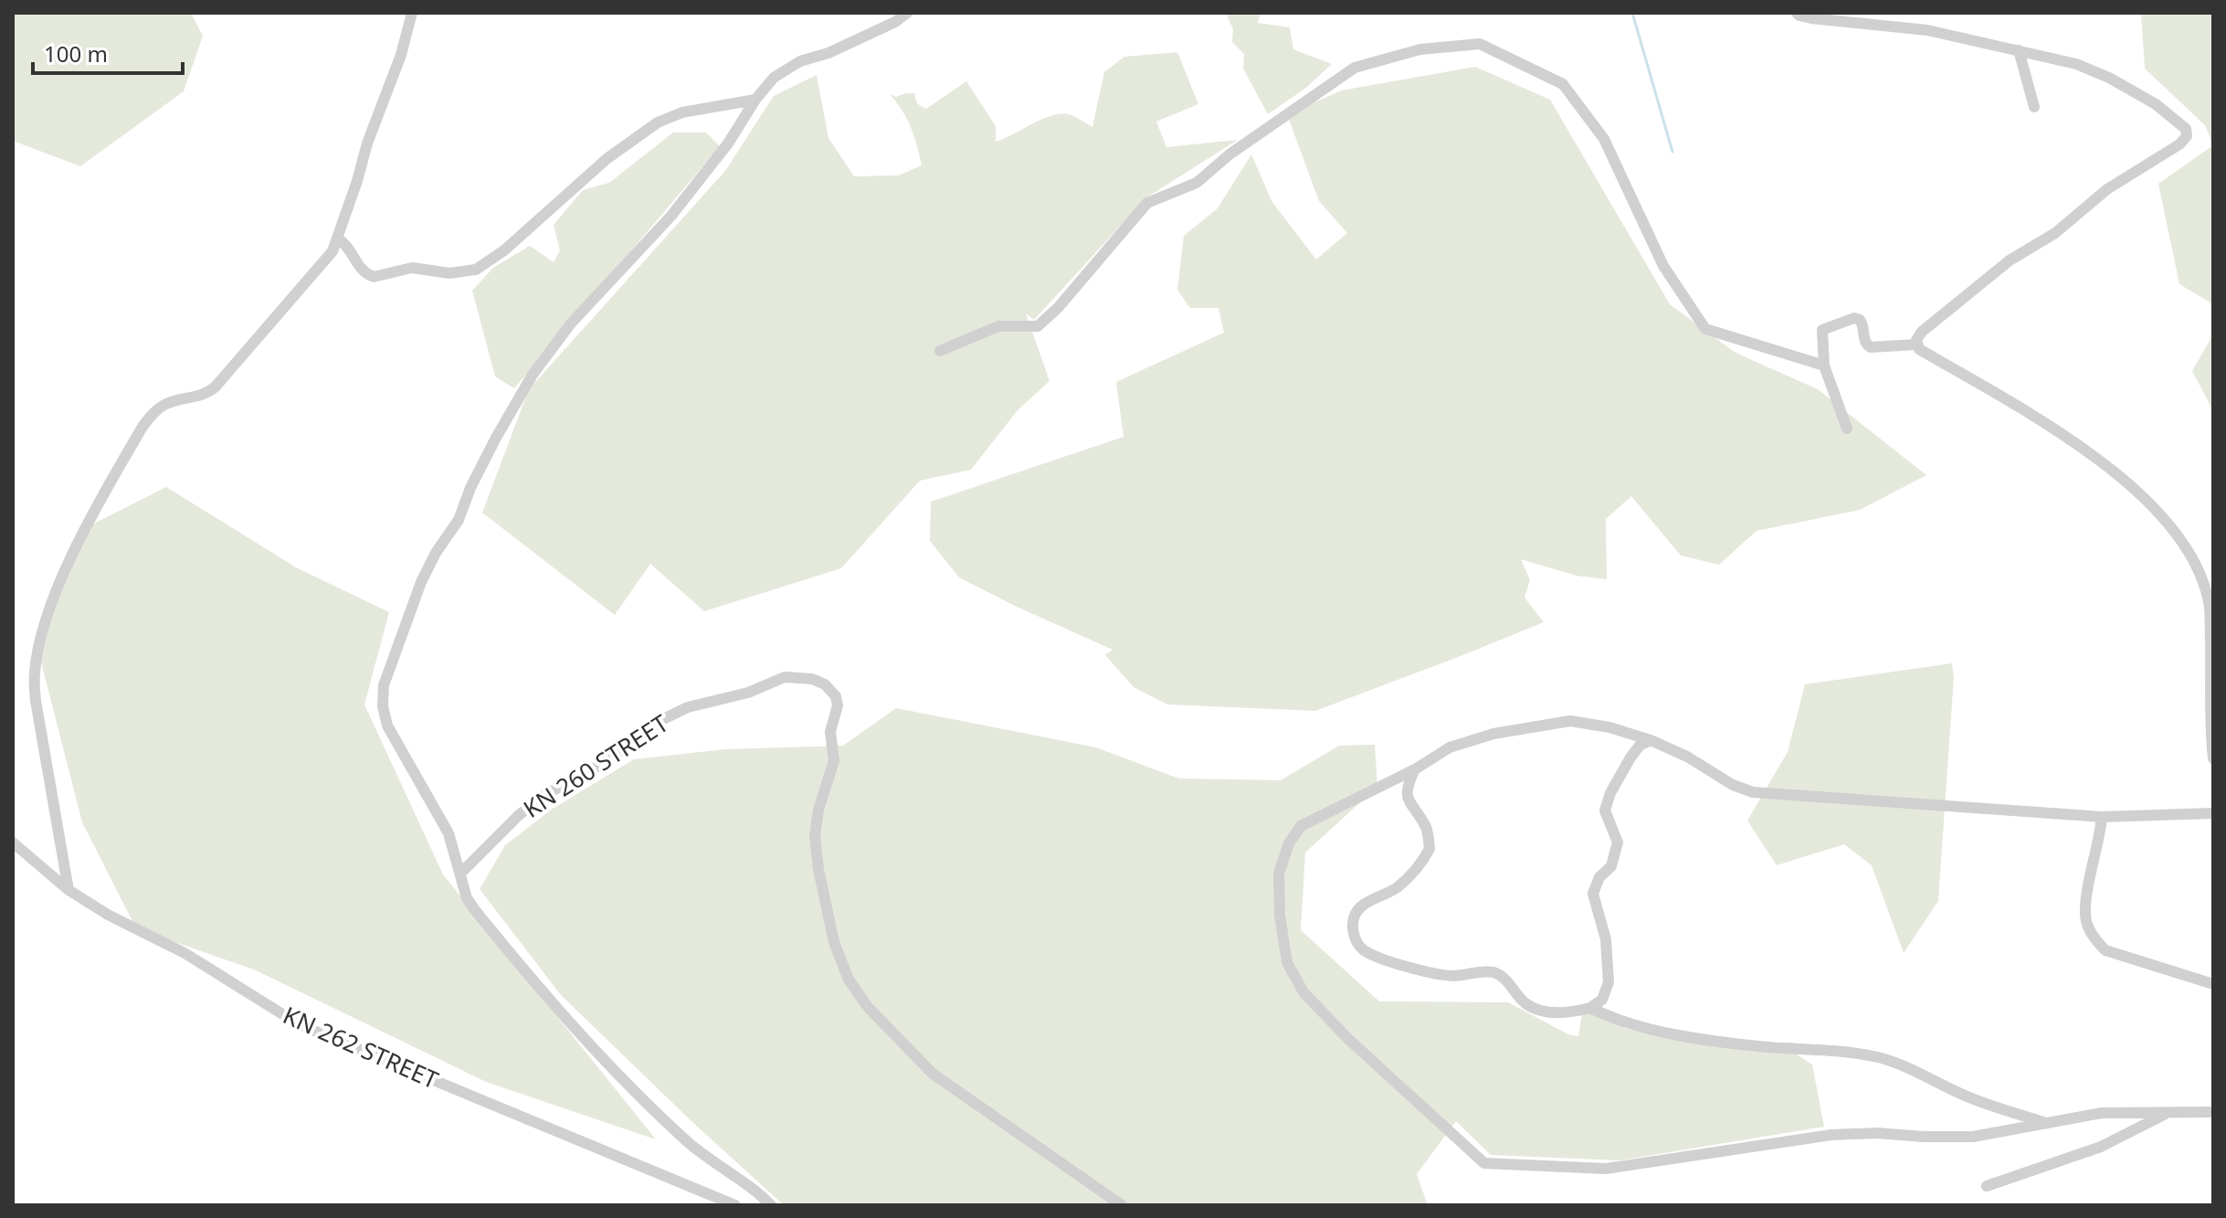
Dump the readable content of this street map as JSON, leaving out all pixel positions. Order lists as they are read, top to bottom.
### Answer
{
  "streets": {
    "street": ["KN 260 STREET", "KN 262 STREET"]
  },
  "scale_bar": "100 m"
}
